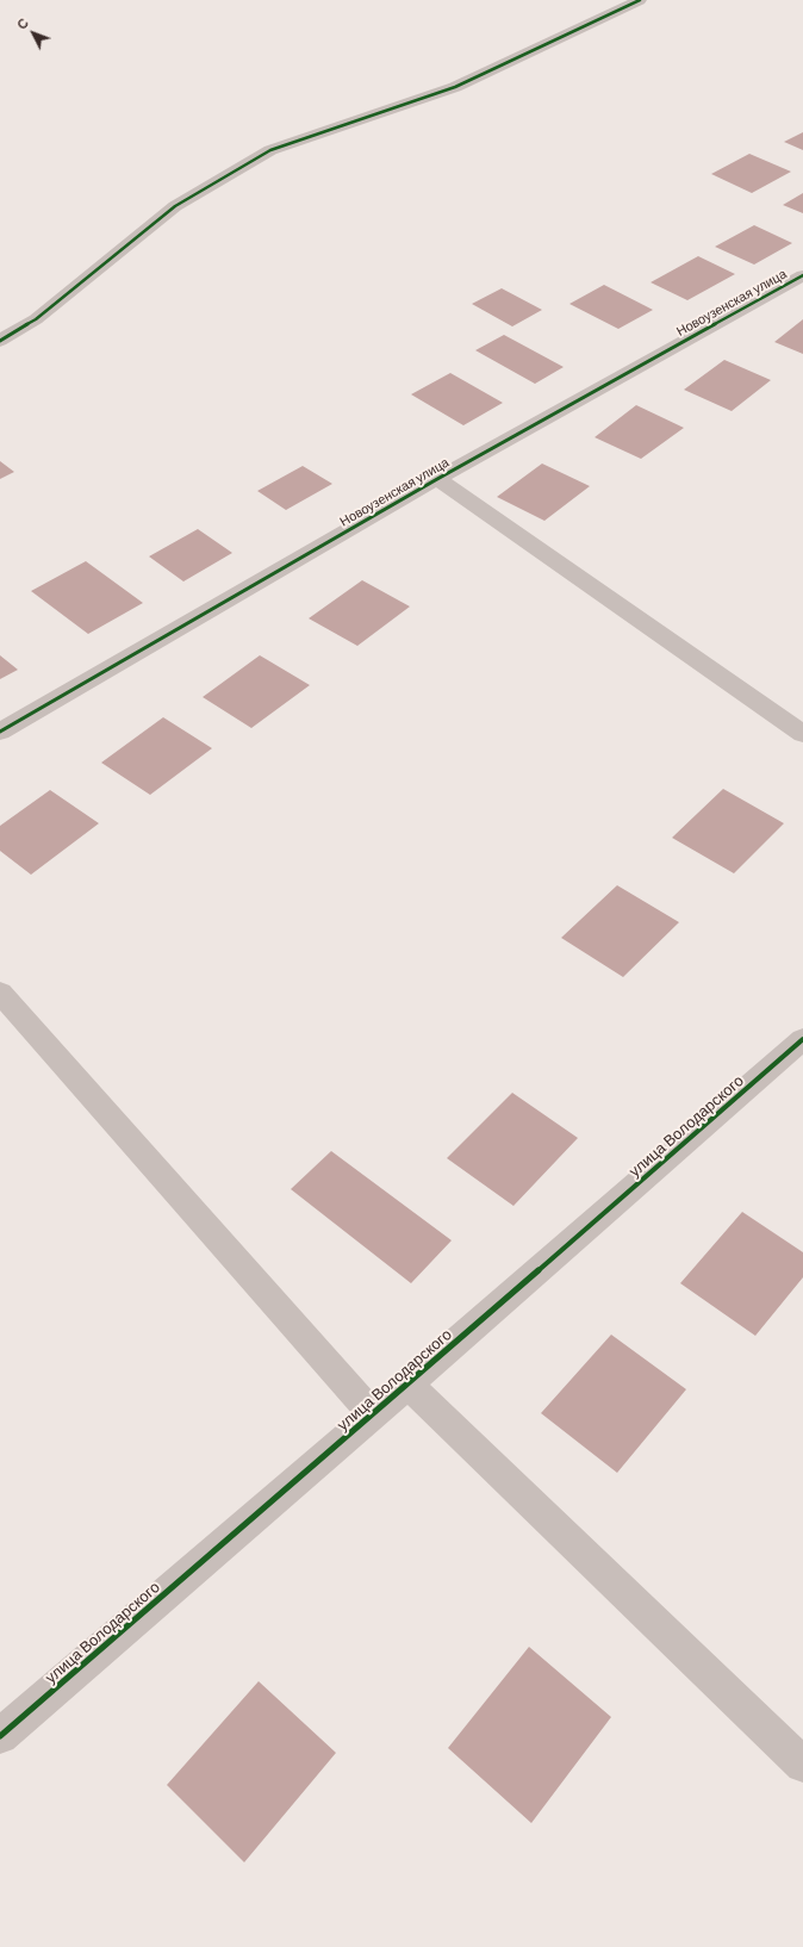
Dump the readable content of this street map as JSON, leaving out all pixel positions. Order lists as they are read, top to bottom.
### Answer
{
  "streets": {
    "street": ["Новоузенская улица", "улица Володарского"]
  },
  "north": "top left"
}
